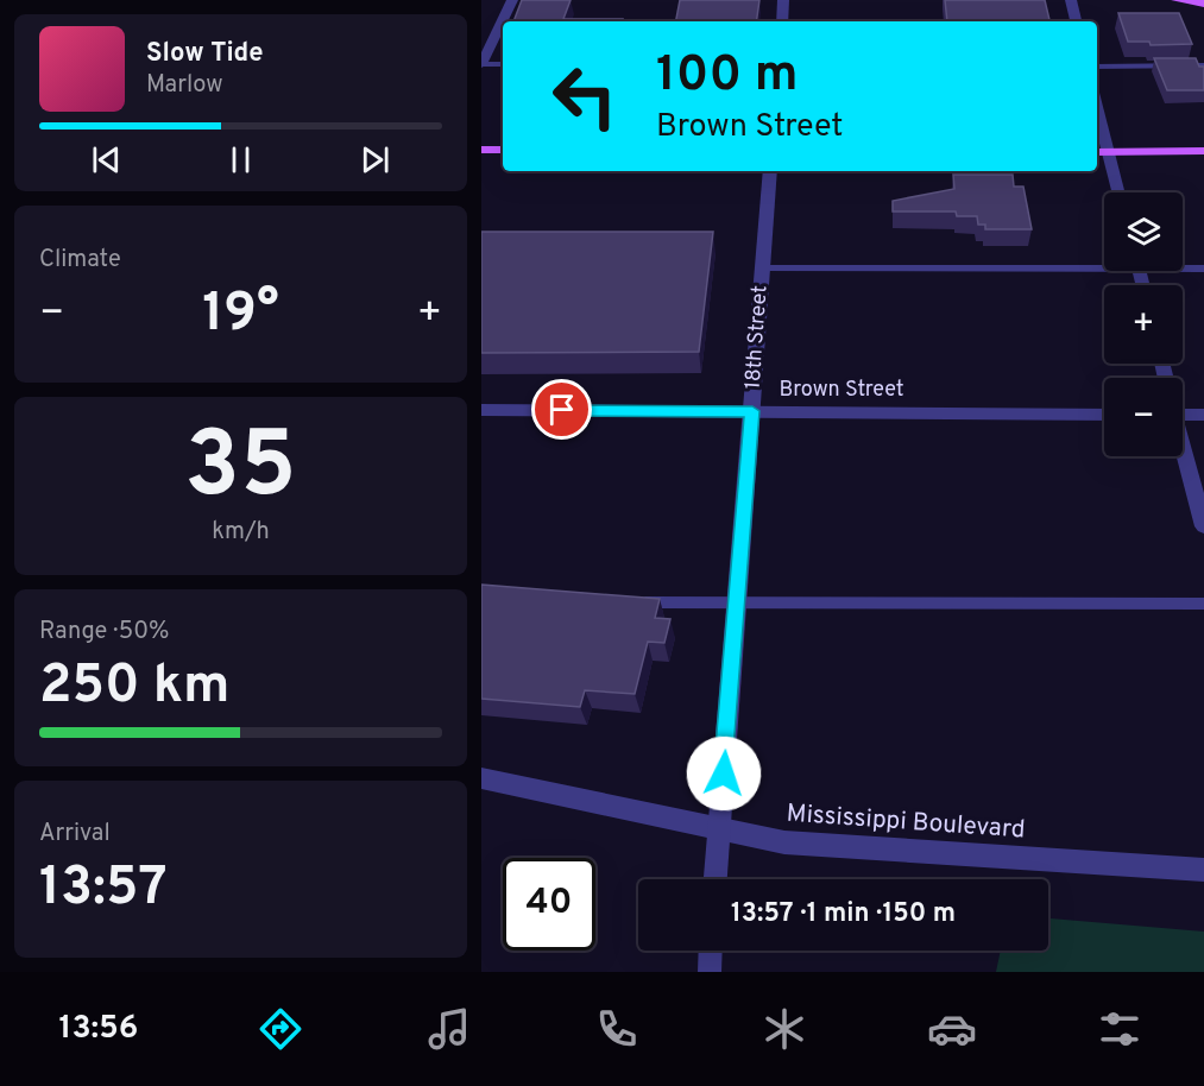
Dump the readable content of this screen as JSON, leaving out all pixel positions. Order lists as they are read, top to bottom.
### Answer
{
  "streets": {
    "street": ["18th Street", "Brown Street", "Mississippi Boulevard"]
  },
  "crossings": [
    ["18th Street", "Brown Street"],
    ["18th Street", "Mississippi Boulevard"]
  ],
  "page": {
    "turn": ["100 m", "Brown Street"],
    "song": ["Slow Tide", "Marlow"],
    "map_buttons": ["+", "−"],
    "tile": [
      "Climate",
      ["35", "km/h"],
      ["Range · 50%", "250 km"],
      ["Arrival", "13:57"]
    ],
    "heat": ["−", "19°", "+"],
    "limit": "40",
    "trip": "13:57 · 1 min · 150 m",
    "tabs": "13:56"
  }
}
